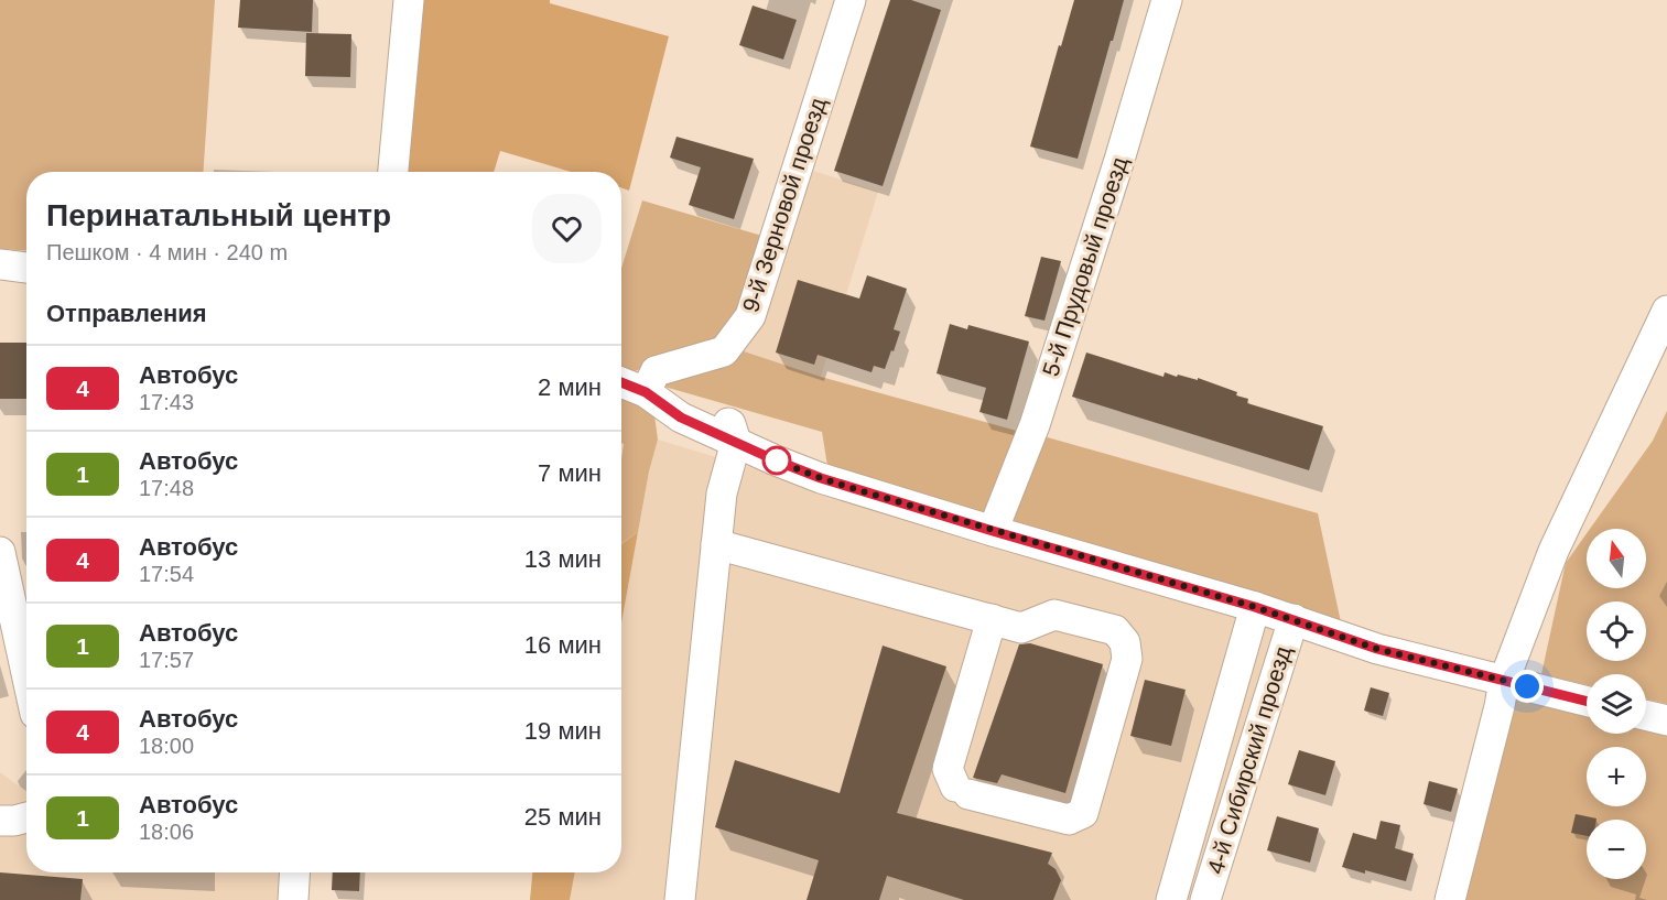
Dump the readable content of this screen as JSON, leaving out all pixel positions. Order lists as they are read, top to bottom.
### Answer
{
  "streets": {
    "street": ["9-й Зерновой проезд", "5-й Прудовый проезд", "4-й Сибирский проезд"]
  },
  "lines": ["bus line 4"],
  "north": "top",
  "page": {
    "heading": [
      ["Перинатальный центр", "Пешком · 4 мин · 240 m"],
      "Отправления"
    ],
    "list": [
      {
        "mark": "4",
        "name": "Автобус",
        "note": "17:43",
        "value": "2 мин"
      },
      {
        "mark": "1",
        "name": "Автобус",
        "note": "17:48",
        "value": "7 мин"
      },
      {
        "mark": "4",
        "name": "Автобус",
        "note": "17:54",
        "value": "13 мин"
      },
      {
        "mark": "1",
        "name": "Автобус",
        "note": "17:57",
        "value": "16 мин"
      },
      {
        "mark": "4",
        "name": "Автобус",
        "note": "18:00",
        "value": "19 мин"
      },
      {
        "mark": "1",
        "name": "Автобус",
        "note": "18:06",
        "value": "25 мин"
      }
    ],
    "map_buttons": ["+", "−"]
  }
}
